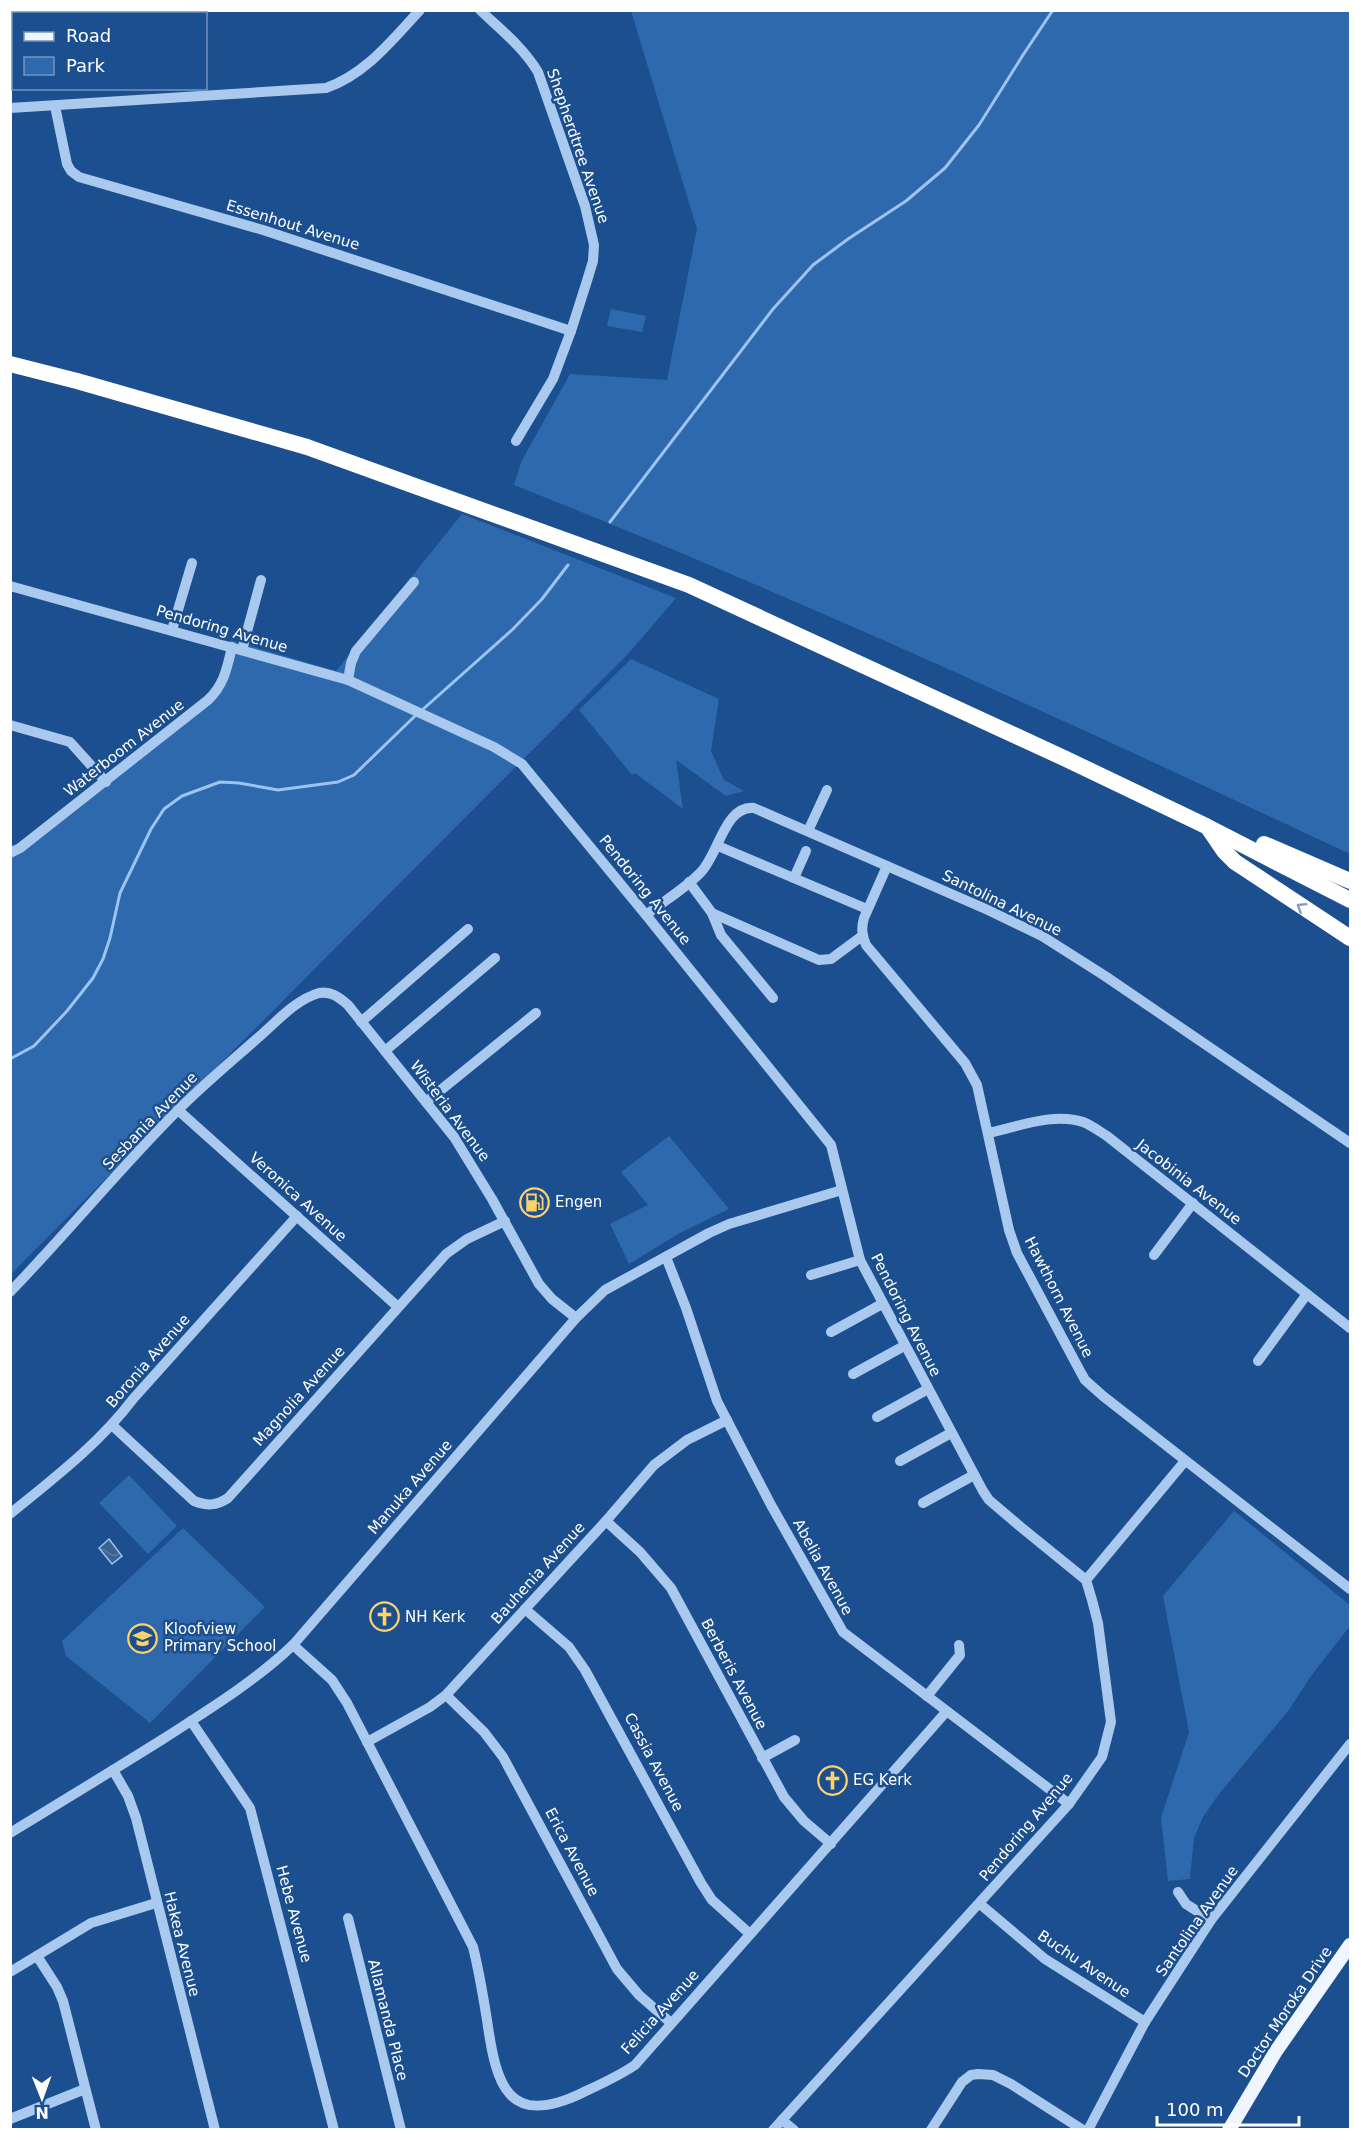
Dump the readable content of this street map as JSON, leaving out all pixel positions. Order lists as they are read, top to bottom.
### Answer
{
  "streets": {
    "main road": ["Doctor Moroka Drive"],
    "street": [
      "Shepherdtree Avenue",
      "Essenhout Avenue",
      "Pendoring Avenue",
      "Waterboom Avenue",
      "Santolina Avenue",
      "Wisteria Avenue",
      "Sesbania Avenue",
      "Jacobinia Avenue",
      "Veronica Avenue",
      "Hawthorn Avenue",
      "Boronia Avenue",
      "Magnolia Avenue",
      "Manuka Avenue",
      "Abelia Avenue",
      "Bauhenia Avenue",
      "Berberis Avenue",
      "Cassia Avenue",
      "Erica Avenue",
      "Hebe Avenue",
      "Hakea Avenue",
      "Buchu Avenue",
      "Felicia Avenue",
      "Allamanda Place"
    ]
  },
  "crossings": [
    ["Shepherdtree Avenue", "Essenhout Avenue"],
    ["Pendoring Avenue", "Waterboom Avenue"],
    ["Pendoring Avenue", "Santolina Avenue"],
    ["Pendoring Avenue", "Manuka Avenue"],
    ["Pendoring Avenue", "Abelia Avenue"],
    ["Pendoring Avenue", "Buchu Avenue"],
    ["Santolina Avenue", "Buchu Avenue"],
    ["Wisteria Avenue", "Sesbania Avenue"],
    ["Wisteria Avenue", "Magnolia Avenue"],
    ["Wisteria Avenue", "Manuka Avenue"],
    ["Sesbania Avenue", "Veronica Avenue"],
    ["Jacobinia Avenue", "Hawthorn Avenue"],
    ["Veronica Avenue", "Boronia Avenue"],
    ["Veronica Avenue", "Magnolia Avenue"],
    ["Boronia Avenue", "Magnolia Avenue"],
    ["Manuka Avenue", "Abelia Avenue"],
    ["Manuka Avenue", "Hebe Avenue"],
    ["Manuka Avenue", "Hakea Avenue"],
    ["Manuka Avenue", "Felicia Avenue"],
    ["Abelia Avenue", "Bauhenia Avenue"],
    ["Abelia Avenue", "Felicia Avenue"],
    ["Bauhenia Avenue", "Berberis Avenue"],
    ["Bauhenia Avenue", "Cassia Avenue"],
    ["Bauhenia Avenue", "Erica Avenue"],
    ["Bauhenia Avenue", "Felicia Avenue"],
    ["Berberis Avenue", "Felicia Avenue"],
    ["Cassia Avenue", "Felicia Avenue"],
    ["Erica Avenue", "Felicia Avenue"]
  ],
  "places": {
    "fuel station": ["Engen"],
    "church": ["NH Kerk", "EG Kerk"],
    "school or university": ["Kloofview Primary School"]
  },
  "legend": ["Road", "Park"],
  "scale_bar": "100 m",
  "north": "bottom"
}
